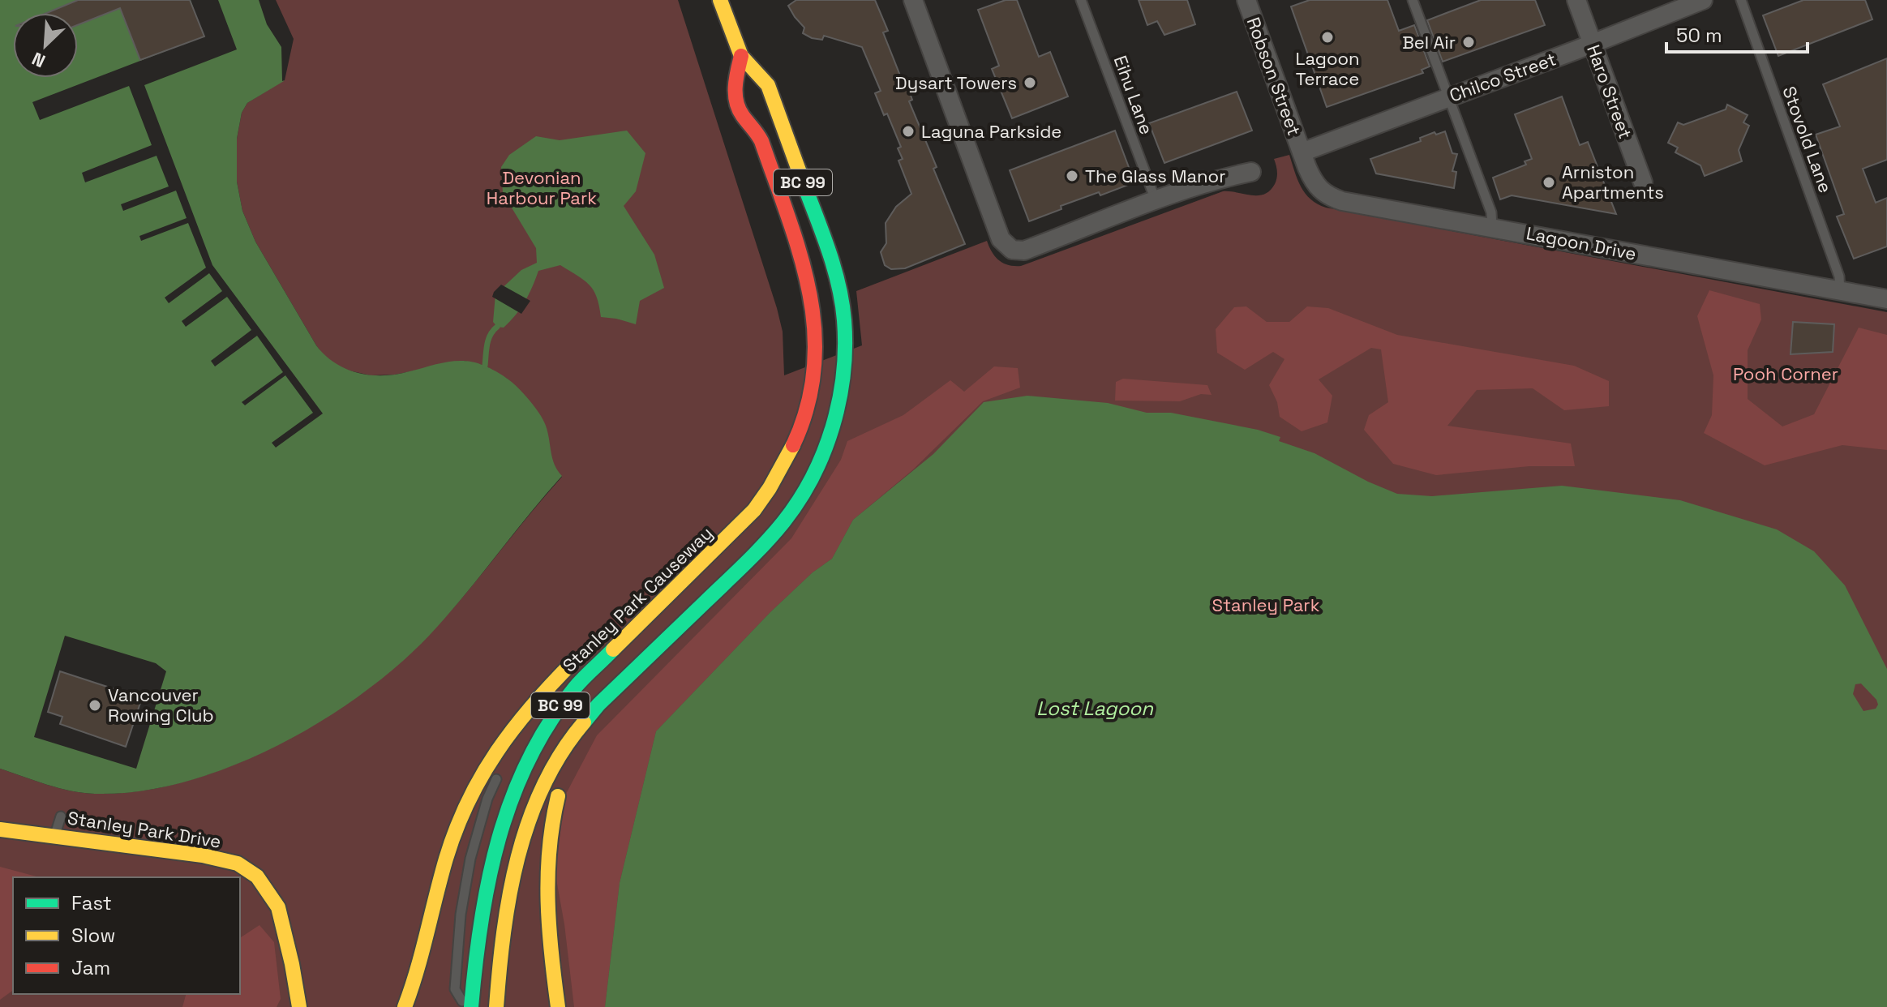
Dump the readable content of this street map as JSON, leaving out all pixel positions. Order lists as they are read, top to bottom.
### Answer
{
  "streets": {
    "main road": ["BC 99", "Stanley Park Causeway", "Stanley Park Drive"],
    "street": [
      "Robson Street",
      "Chilco Street",
      "Haro Street",
      "Lagoon Drive"
    ],
    "lane": ["Eihu Lane", "Stovold Lane"]
  },
  "crossings": [
    ["Robson Street", "Chilco Street"],
    ["Robson Street", "Lagoon Drive"],
    ["Chilco Street", "Haro Street"],
    ["Chilco Street", "Lagoon Drive"],
    ["Stovold Lane", "Lagoon Drive"],
    ["BC 99", "Stanley Park Causeway"]
  ],
  "water": ["Lost Lagoon"],
  "parks": ["Devonian Harbour Park", "Pooh Corner", "Stanley Park"],
  "places": [
    "Lagoon Terrace",
    "Bel Air",
    "Dysart Towers",
    "Laguna Parkside",
    "The Glass Manor",
    "Arniston Apartments",
    "Vancouver Rowing Club"
  ],
  "legend": ["Fast", "Slow", "Jam"],
  "scale_bar": "50 m",
  "north": "bottom left"
}
